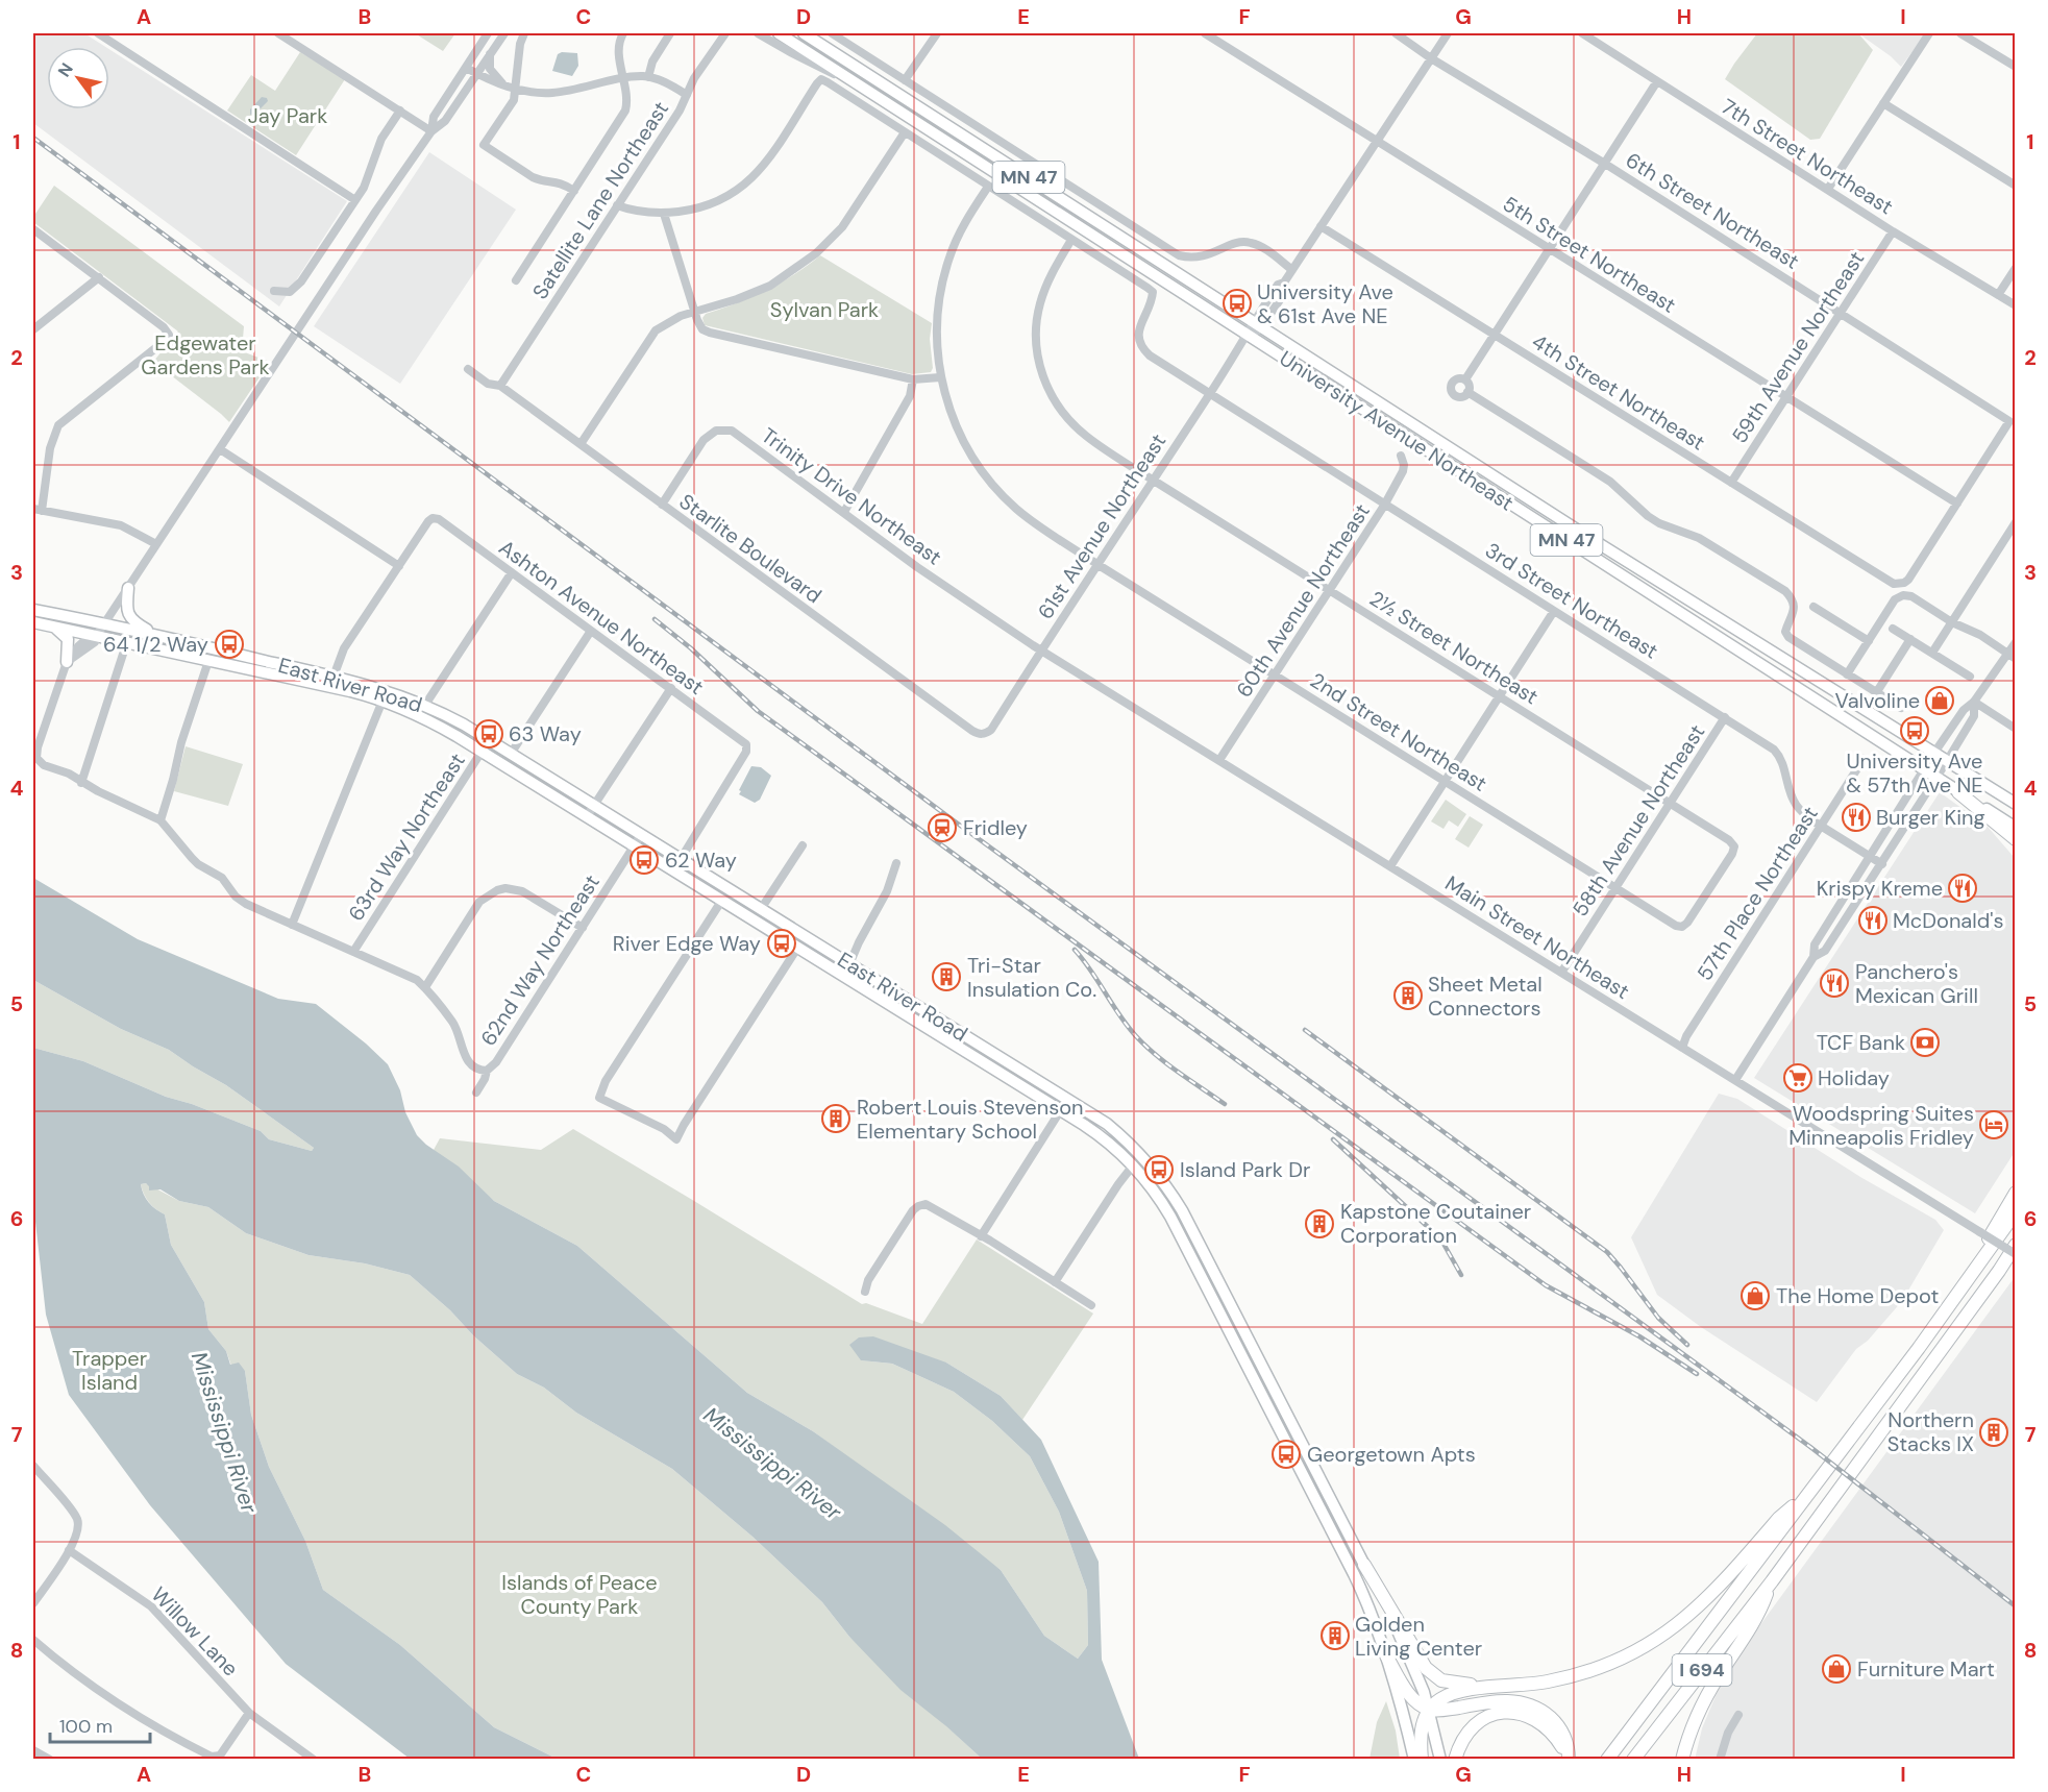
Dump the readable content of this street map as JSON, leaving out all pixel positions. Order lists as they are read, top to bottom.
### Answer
{
  "streets": {
    "highway": ["I 694"],
    "main road": ["MN 47", "University Avenue Northeast", "East River Road"],
    "street": [
      "7th Street Northeast",
      "Satellite Lane Northeast",
      "6th Street Northeast",
      "5th Street Northeast",
      "59th Avenue Northeast",
      "4th Street Northeast",
      "Trinity Drive Northeast",
      "61st Avenue Northeast",
      "Starlite Boulevard",
      "60th Avenue Northeast",
      "3rd Street Northeast",
      "Ashton Avenue Northeast",
      "2½ Street Northeast",
      "2nd Street Northeast",
      "58th Avenue Northeast",
      "63rd Way Northeast",
      "57th Place Northeast",
      "Main Street Northeast",
      "62nd Way Northeast",
      "Willow Lane"
    ]
  },
  "crossings": [
    ["7th Street Northeast", "59th Avenue Northeast"],
    ["Satellite Lane Northeast", "Starlite Boulevard"],
    ["6th Street Northeast", "5th Street Northeast"],
    ["6th Street Northeast", "59th Avenue Northeast"],
    ["6th Street Northeast", "4th Street Northeast"],
    ["6th Street Northeast", "61st Avenue Northeast"],
    ["5th Street Northeast", "59th Avenue Northeast"],
    ["5th Street Northeast", "4th Street Northeast"],
    ["5th Street Northeast", "61st Avenue Northeast"],
    ["59th Avenue Northeast", "4th Street Northeast"],
    ["4th Street Northeast", "61st Avenue Northeast"],
    ["University Avenue Northeast", "61st Avenue Northeast"],
    ["Trinity Drive Northeast", "61st Avenue Northeast"],
    ["Trinity Drive Northeast", "Starlite Boulevard"],
    ["Trinity Drive Northeast", "Main Street Northeast"],
    ["61st Avenue Northeast", "Starlite Boulevard"],
    ["61st Avenue Northeast", "3rd Street Northeast"],
    ["61st Avenue Northeast", "2½ Street Northeast"],
    ["61st Avenue Northeast", "2nd Street Northeast"],
    ["61st Avenue Northeast", "Main Street Northeast"],
    ["60th Avenue Northeast", "3rd Street Northeast"],
    ["60th Avenue Northeast", "2½ Street Northeast"],
    ["60th Avenue Northeast", "2nd Street Northeast"],
    ["60th Avenue Northeast", "Main Street Northeast"],
    ["3rd Street Northeast", "2½ Street Northeast"],
    ["3rd Street Northeast", "58th Avenue Northeast"],
    ["3rd Street Northeast", "57th Place Northeast"],
    ["Ashton Avenue Northeast", "East River Road"],
    ["2½ Street Northeast", "2nd Street Northeast"],
    ["2½ Street Northeast", "58th Avenue Northeast"],
    ["East River Road", "63rd Way Northeast"],
    ["East River Road", "62nd Way Northeast"],
    ["2nd Street Northeast", "58th Avenue Northeast"],
    ["58th Avenue Northeast", "Main Street Northeast"],
    ["57th Place Northeast", "Main Street Northeast"]
  ],
  "water": ["Mississippi River"],
  "parks": [
    "Jay Park",
    "Sylvan Park",
    "Edgewater Gardens Park",
    "Trapper Island",
    "Islands of Peace County Park"
  ],
  "places": {
    "bus stop": [
      "University Ave & 61st Ave NE",
      "64 1/2 Way",
      "University Ave & 57th Ave NE",
      "63 Way",
      "62 Way",
      "River Edge Way",
      "Island Park Dr",
      "Georgetown Apts"
    ],
    "shop": ["Valvoline", "The Home Depot", "Furniture Mart"],
    "restaurant": [
      "Burger King",
      "Krispy Kreme",
      "McDonald's",
      "Panchero's Mexican Grill"
    ],
    "station": ["Fridley"],
    "building": [
      "Tri-Star Insulation Co.",
      "Sheet Metal Connectors",
      "Robert Louis Stevenson Elementary School",
      "Kapstone Coutainer Corporation",
      "Northern Stacks IX",
      "Golden Living Center"
    ],
    "bank": ["TCF Bank"],
    "supermarket": ["Holiday"],
    "hotel": ["Woodspring Suites Minneapolis Fridley"]
  },
  "scale_bar": "100 m",
  "north": "top left",
  "grid": {
    "columns": [
      "A",
      "B",
      "C",
      "D",
      "E",
      "F",
      "G",
      "H",
      "I"
    ],
    "rows": [
      "1",
      "2",
      "3",
      "4",
      "5",
      "6",
      "7",
      "8"
    ]
  }
}
